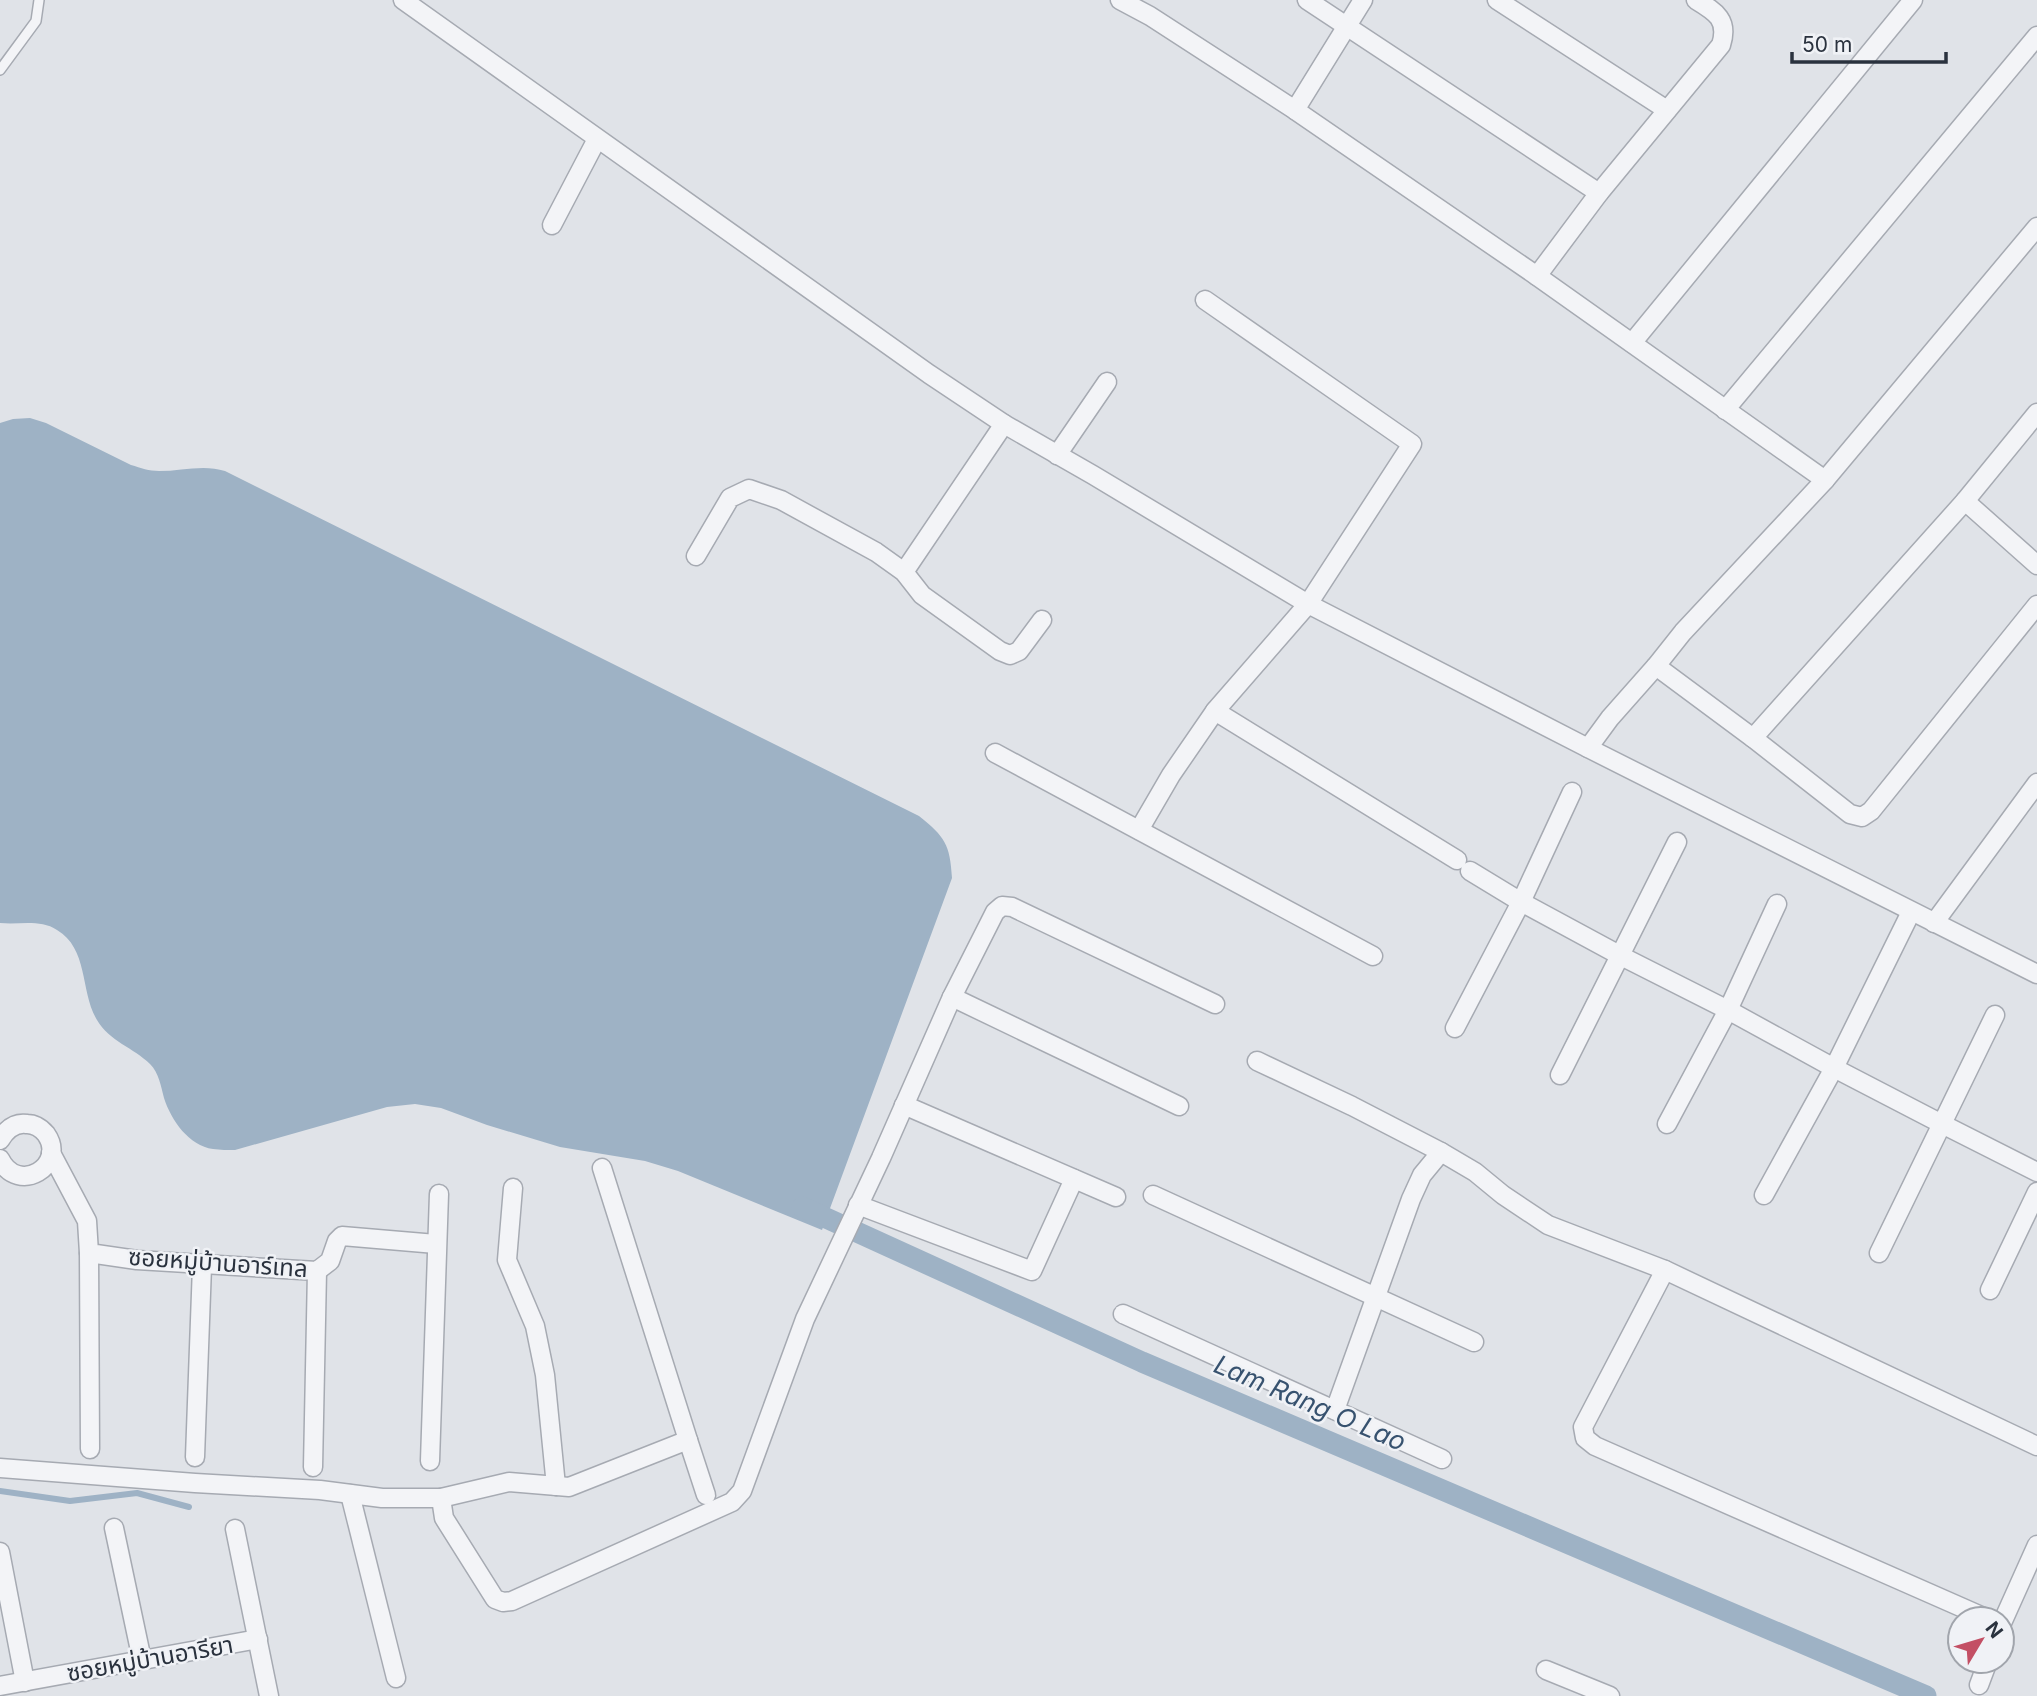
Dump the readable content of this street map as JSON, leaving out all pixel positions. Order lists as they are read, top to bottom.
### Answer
{
  "streets": {
    "street": ["ซอยหมู่บ้านอาร์เทล", "ซอยหมู่บ้านอารียา"]
  },
  "water": ["Lam Rang O Lao"],
  "scale_bar": "50 m",
  "north": "top right"
}
